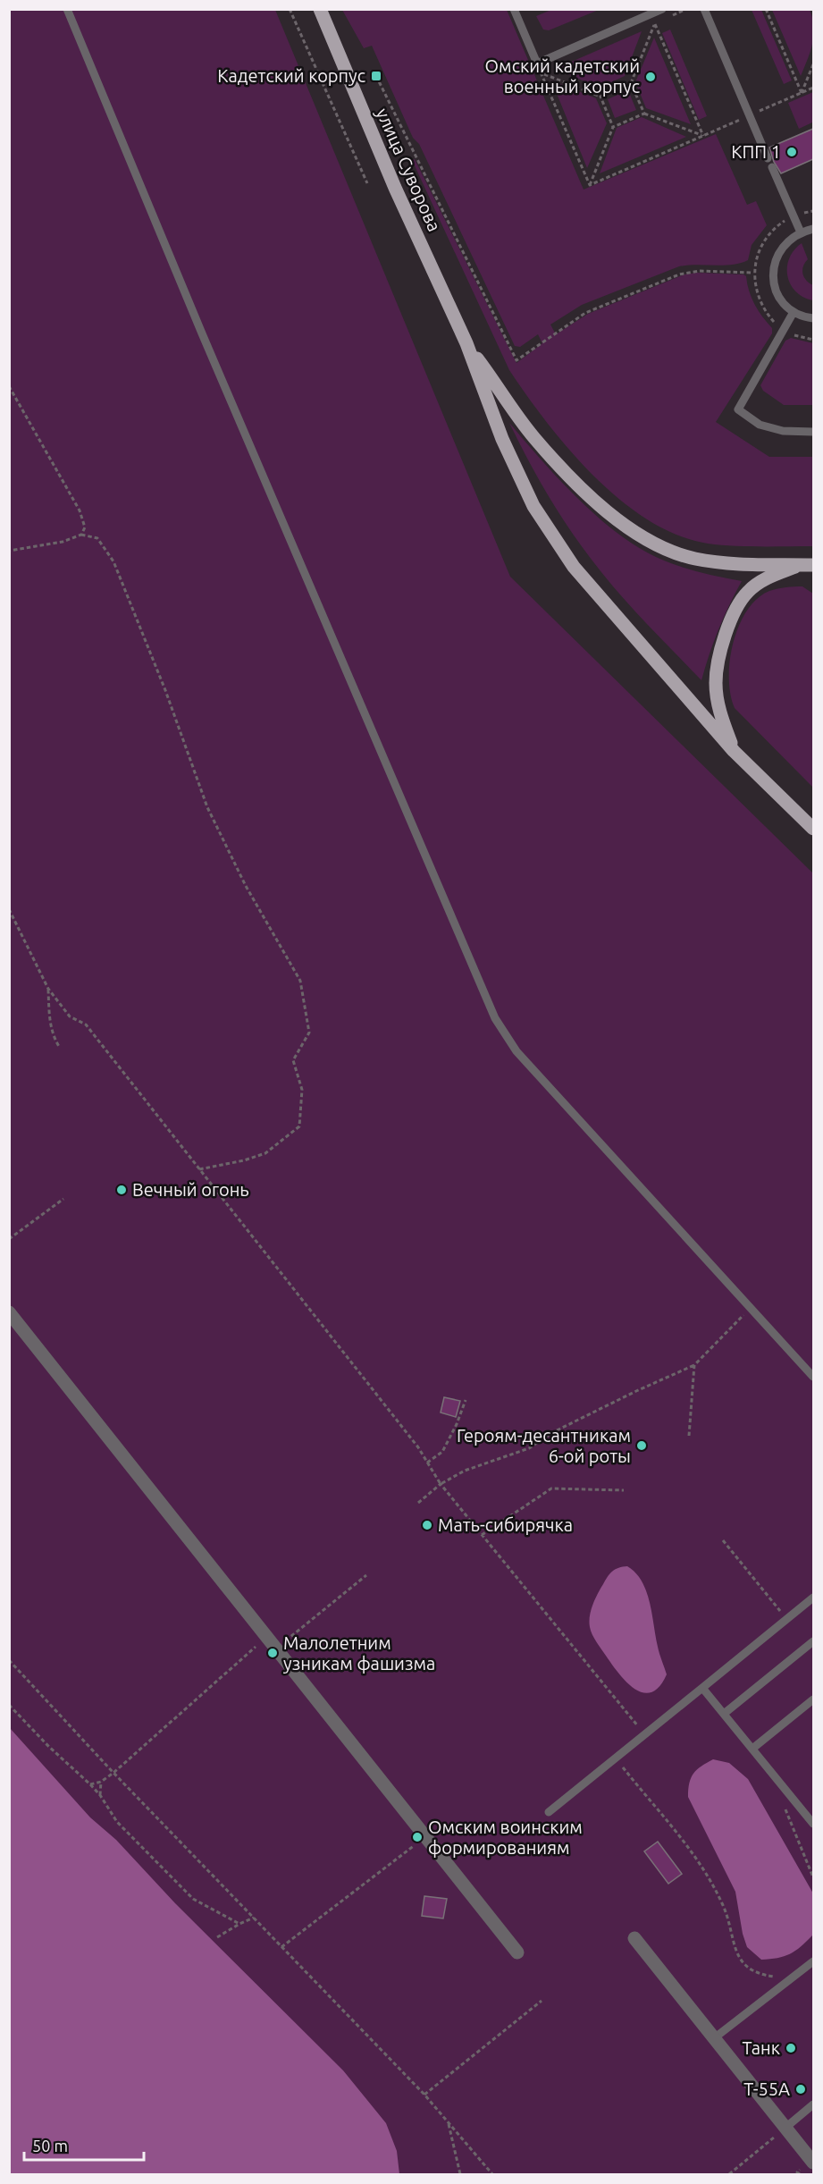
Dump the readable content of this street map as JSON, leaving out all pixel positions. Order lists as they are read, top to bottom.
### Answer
{
  "streets": {
    "main road": ["улица Суворова"]
  },
  "places": {
    "transit": ["Кадетский корпус"],
    "other": [
      "Омский кадетский военный корпус",
      "КПП 1",
      "Вечный огонь",
      "Героям-десантникам 6-ой роты",
      "Мать-сибирячка",
      "Малолетним узникам фашизма",
      "Омским воинским формированиям",
      "Танк",
      "Т-55А"
    ]
  },
  "scale_bar": "50 m"
}
